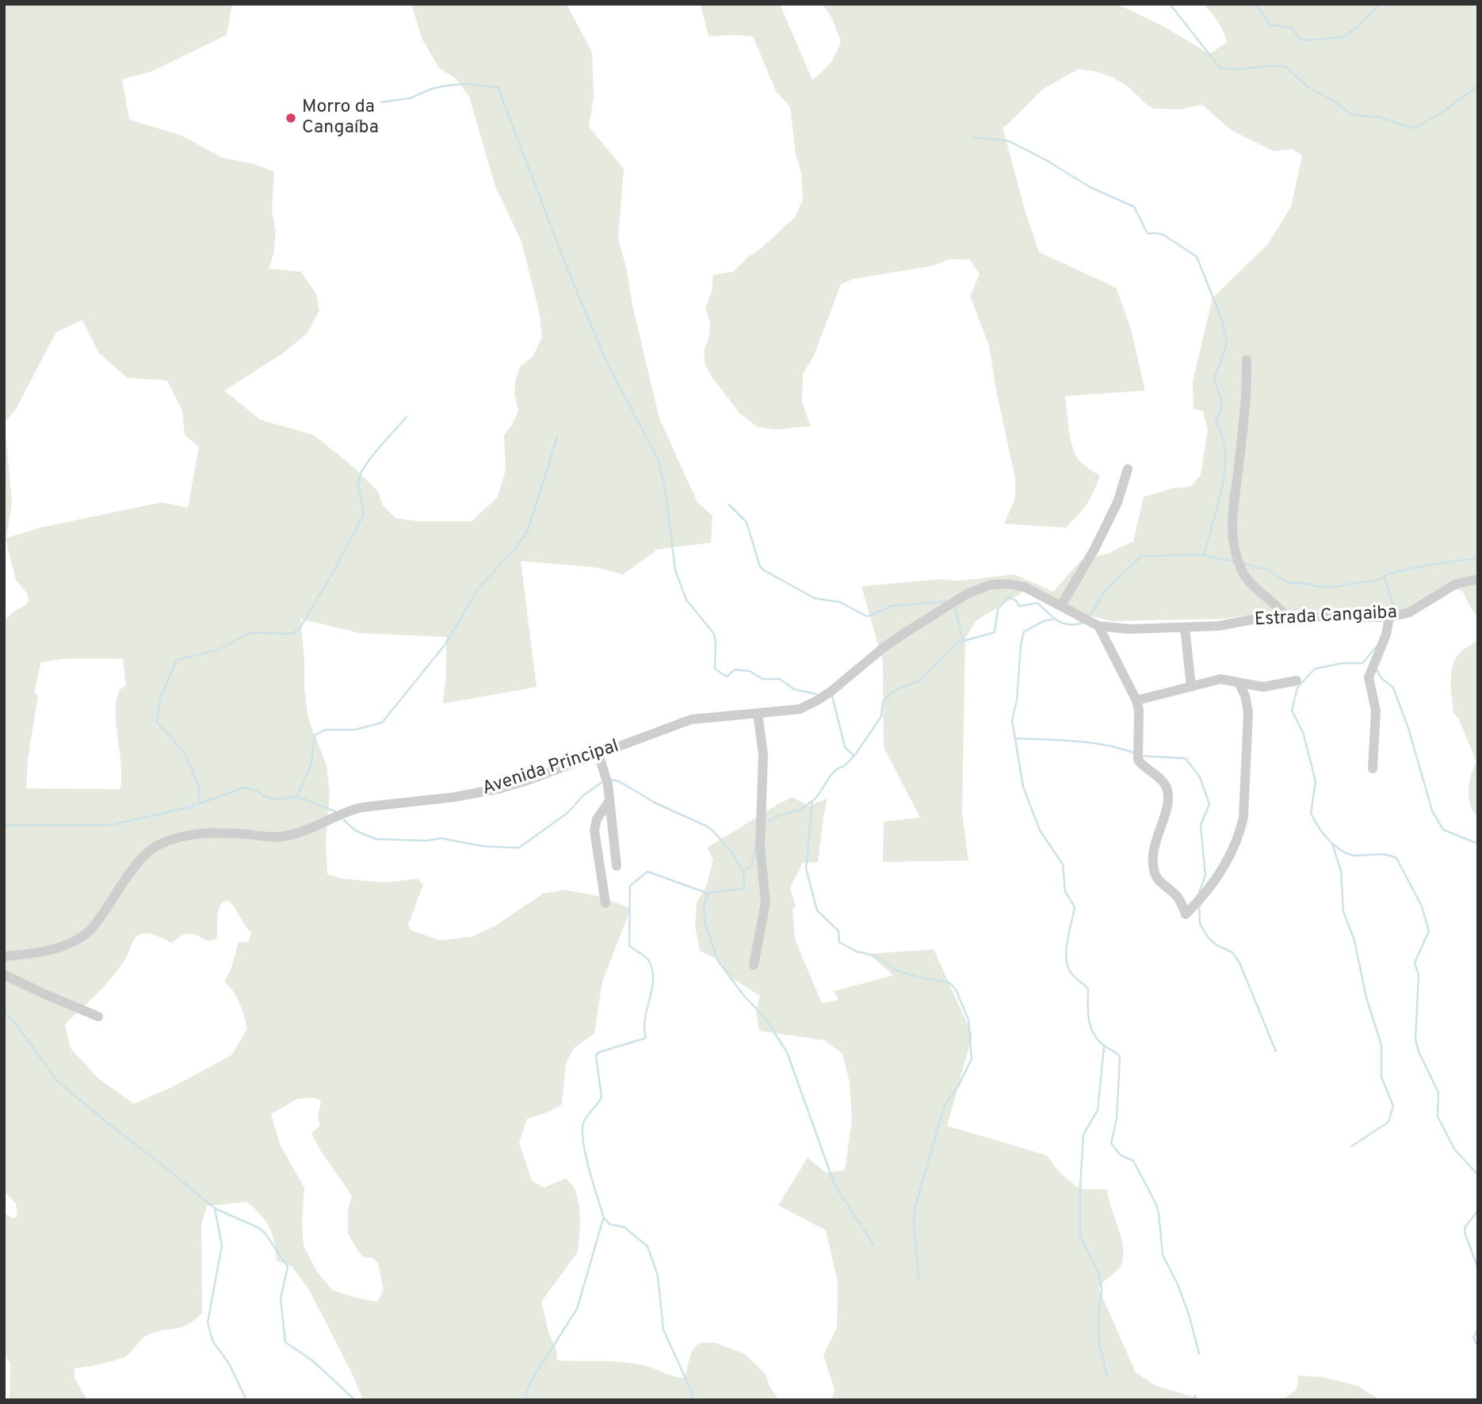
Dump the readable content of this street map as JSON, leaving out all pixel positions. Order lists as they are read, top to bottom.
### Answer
{
  "streets": {
    "street": ["Estrada Cangaiba", "Avenida Principal"]
  },
  "crossings": [
    ["Estrada Cangaiba", "Avenida Principal"]
  ],
  "places": ["Morro da Cangaíba"]
}
